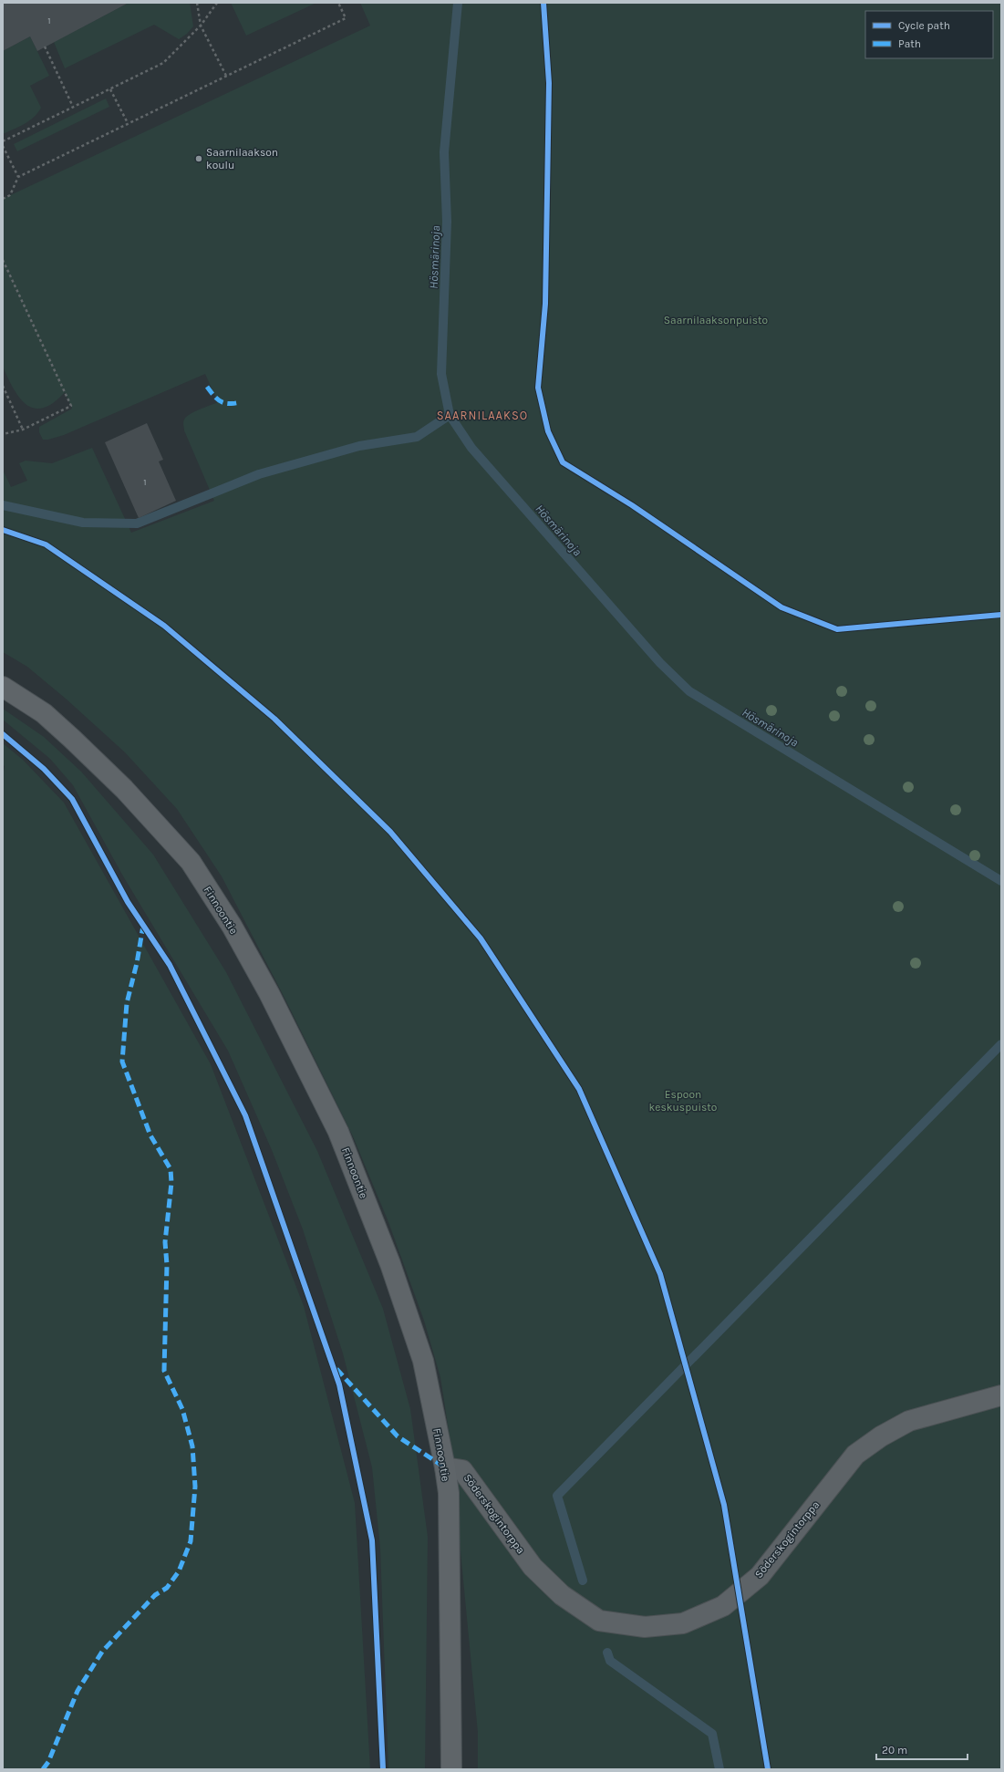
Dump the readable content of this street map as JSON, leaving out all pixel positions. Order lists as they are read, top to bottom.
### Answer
{
  "streets": {
    "main road": ["Finnoontie"],
    "street": ["Söderskogintorppa"]
  },
  "crossings": [
    ["Finnoontie", "Söderskogintorppa"]
  ],
  "districts": ["SAARNILAAKSO"],
  "water": ["Hösmärinoja"],
  "parks": ["Saarnilaaksonpuisto", "Espoon keskuspuisto"],
  "places": ["Saarnilaakson koulu"],
  "house_numbers": ["1", "1"],
  "legend": ["Cycle path", "Path"],
  "scale_bar": "20 m"
}
